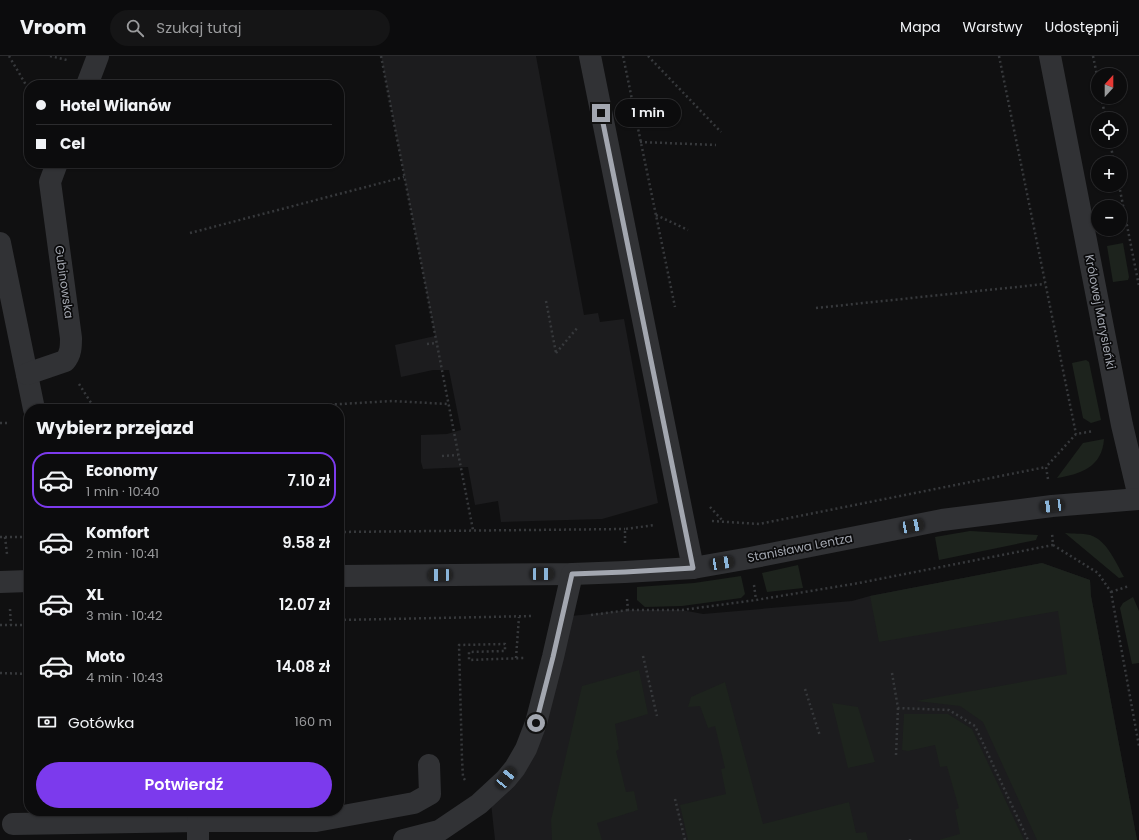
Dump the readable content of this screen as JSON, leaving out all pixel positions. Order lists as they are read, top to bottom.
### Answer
{
  "streets": {
    "street": ["Gubinowska", "Królowej Marysieńki", "Stanisława Lentza"]
  },
  "crossings": [
    ["Królowej Marysieńki", "Stanisława Lentza"]
  ],
  "north": "top",
  "page": {
    "header": "Vroom",
    "search": "Szukaj tutaj",
    "nav": ["Mapa", "Warstwy", "Udostępnij"],
    "map_buttons": ["+", "−"],
    "banner": ["Hotel Wilanów", "Cel"],
    "bubble": "1 min",
    "heading": "Wybierz przejazd",
    "list": [
      {
        "name": "Economy",
        "note": "1 min · 10:40",
        "value": "7.10 zł"
      },
      {
        "name": "Komfort",
        "note": "2 min · 10:41",
        "value": "9.58 zł"
      },
      {
        "name": "XL",
        "note": "3 min · 10:42",
        "value": "12.07 zł"
      },
      {
        "name": "Moto",
        "note": "4 min · 10:43",
        "value": "14.08 zł"
      }
    ],
    "pay": ["Gotówka", "160 m"],
    "buttons": "Potwierdź"
  }
}
